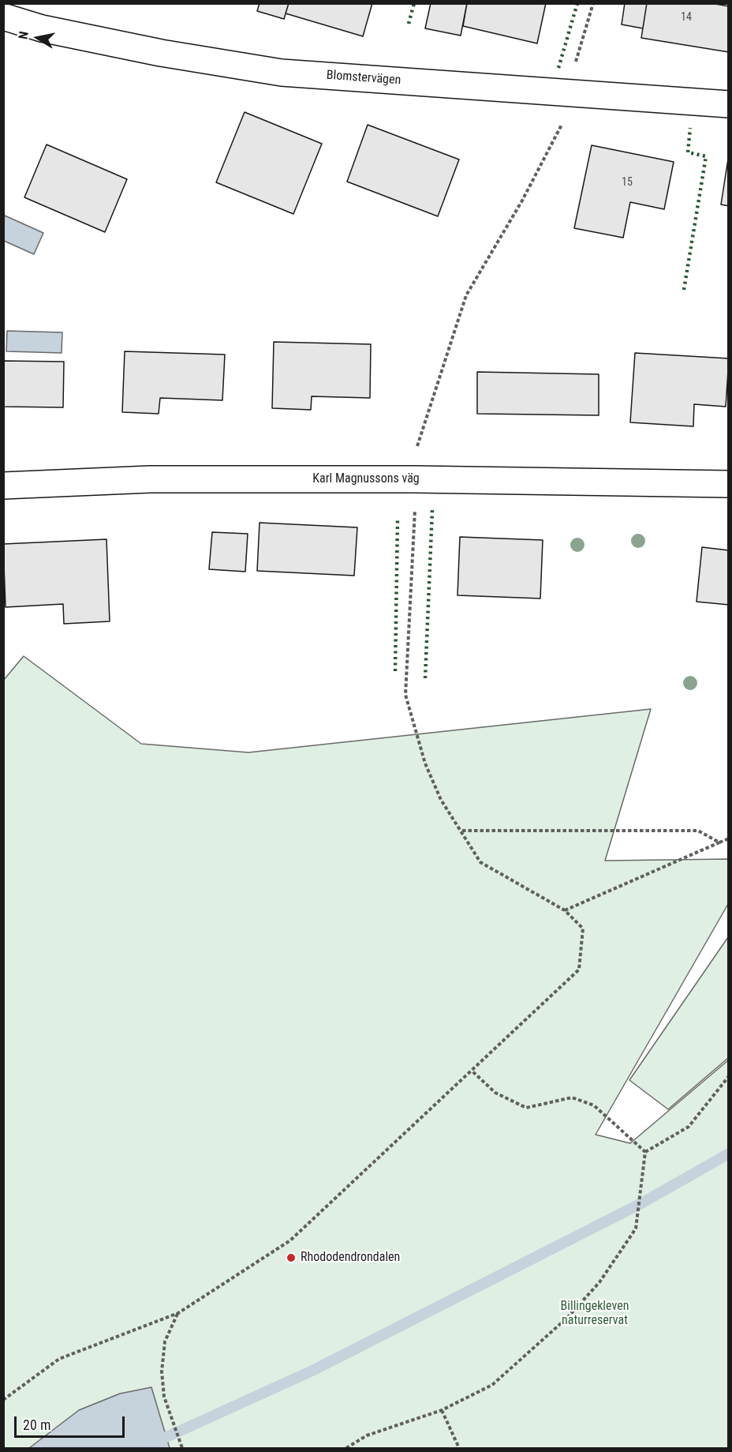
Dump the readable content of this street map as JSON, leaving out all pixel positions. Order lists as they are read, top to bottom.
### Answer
{
  "streets": {
    "street": ["Blomstervägen", "Karl Magnussons väg"]
  },
  "parks": ["Billingekleven naturreservat"],
  "places": ["Rhododendrondalen"],
  "house_numbers": ["14", "15"],
  "scale_bar": "20 m",
  "north": "left"
}
